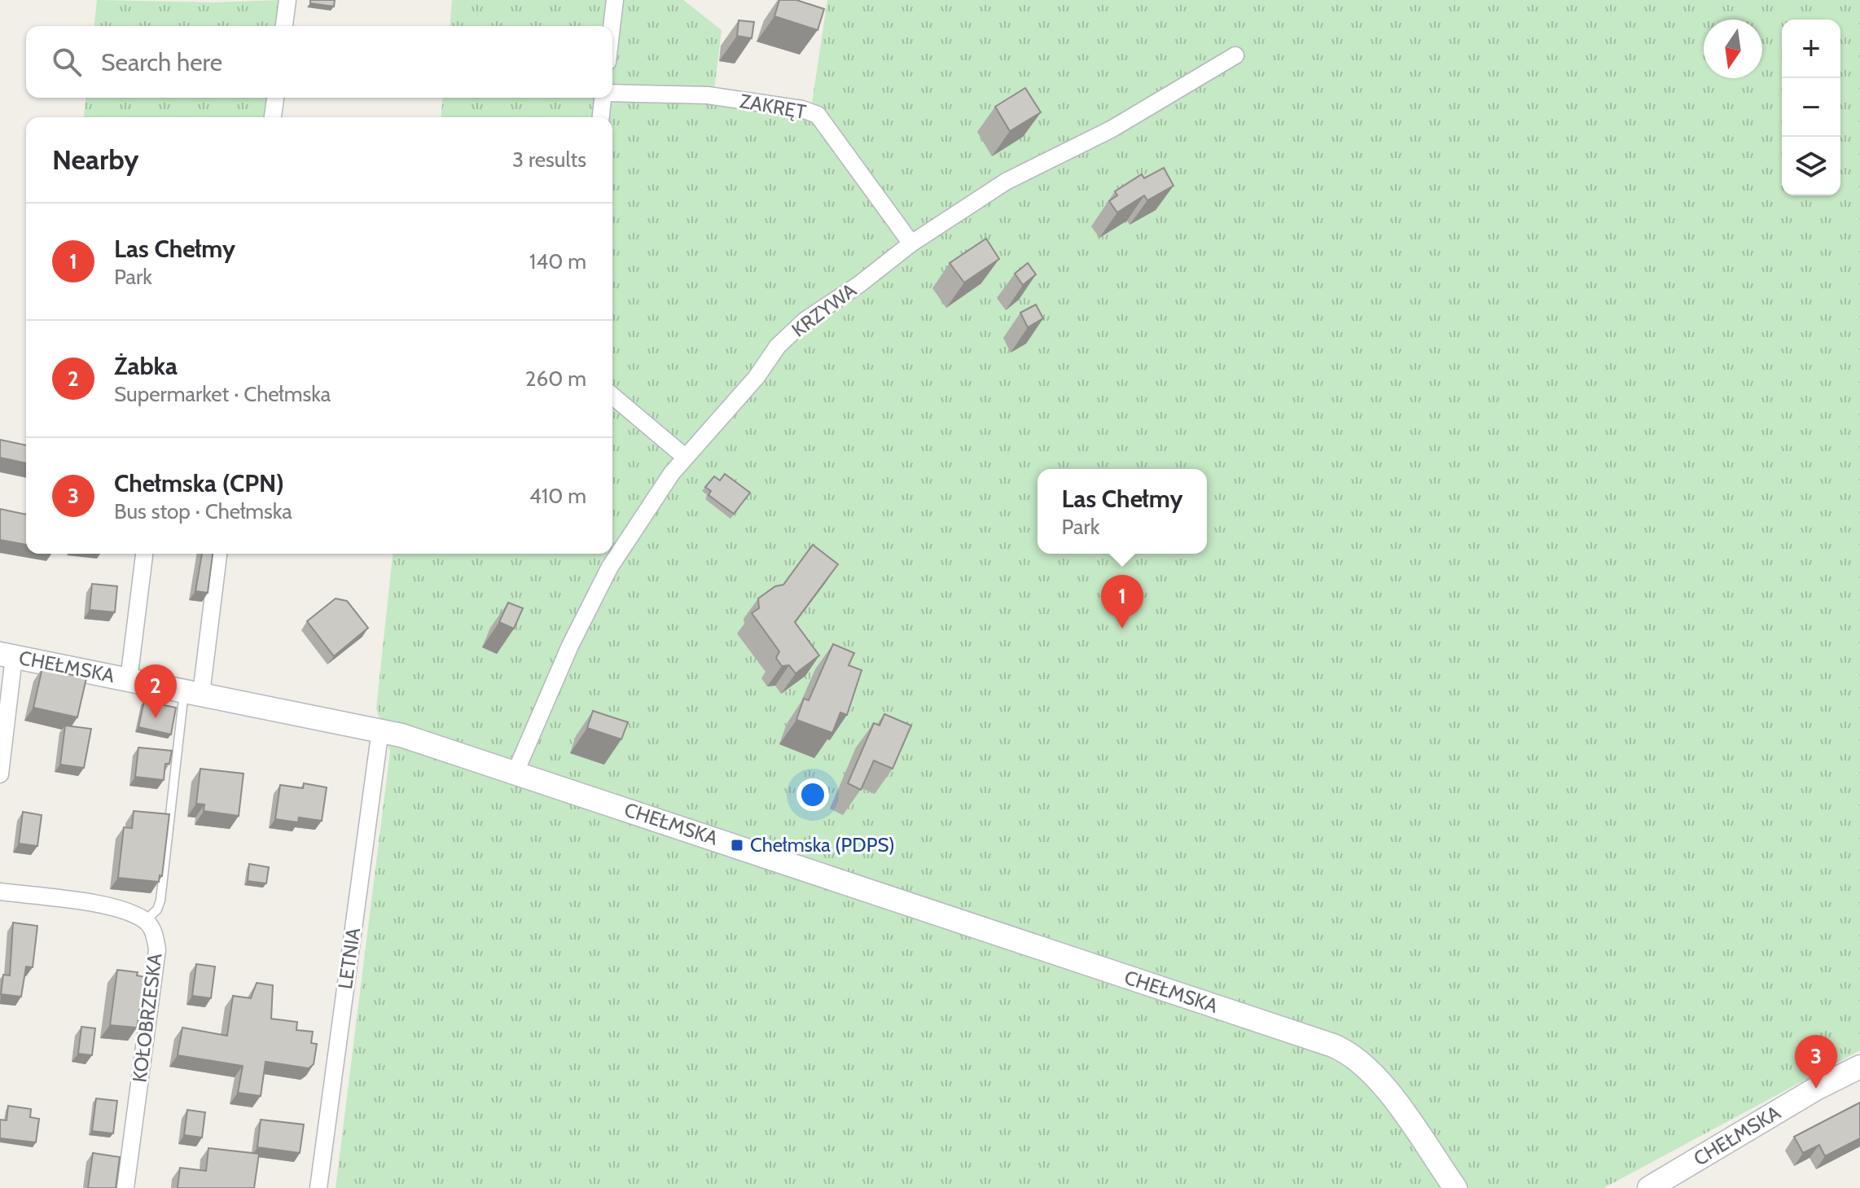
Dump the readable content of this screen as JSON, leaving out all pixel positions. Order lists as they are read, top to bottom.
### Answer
{
  "streets": {
    "street": [
      "ZAKRĘT",
      "KRZYWA",
      "CHEŁMSKA",
      "LETNIA",
      "KOŁOBRZESKA"
    ]
  },
  "crossings": [
    ["ZAKRĘT", "KRZYWA"],
    ["KRZYWA", "CHEŁMSKA"],
    ["CHEŁMSKA", "LETNIA"]
  ],
  "places": {
    "transit": ["Chełmska (PDPS)"]
  },
  "north": "bottom",
  "page": {
    "map_buttons": ["+", "−"],
    "search": "Search here",
    "heading": ["Nearby", "3 results"],
    "list": [
      {
        "mark": "1",
        "name": "Las Chełmy",
        "note": "Park",
        "value": "140 m"
      },
      {
        "mark": "2",
        "name": "Żabka",
        "note": "Supermarket · Chełmska",
        "value": "260 m"
      },
      {
        "mark": "3",
        "name": "Chełmska (CPN)",
        "note": "Bus stop · Chełmska",
        "value": "410 m"
      }
    ],
    "popup": ["Las Chełmy", "Park"],
    "pins": ["1", "2", "3"]
  }
}
